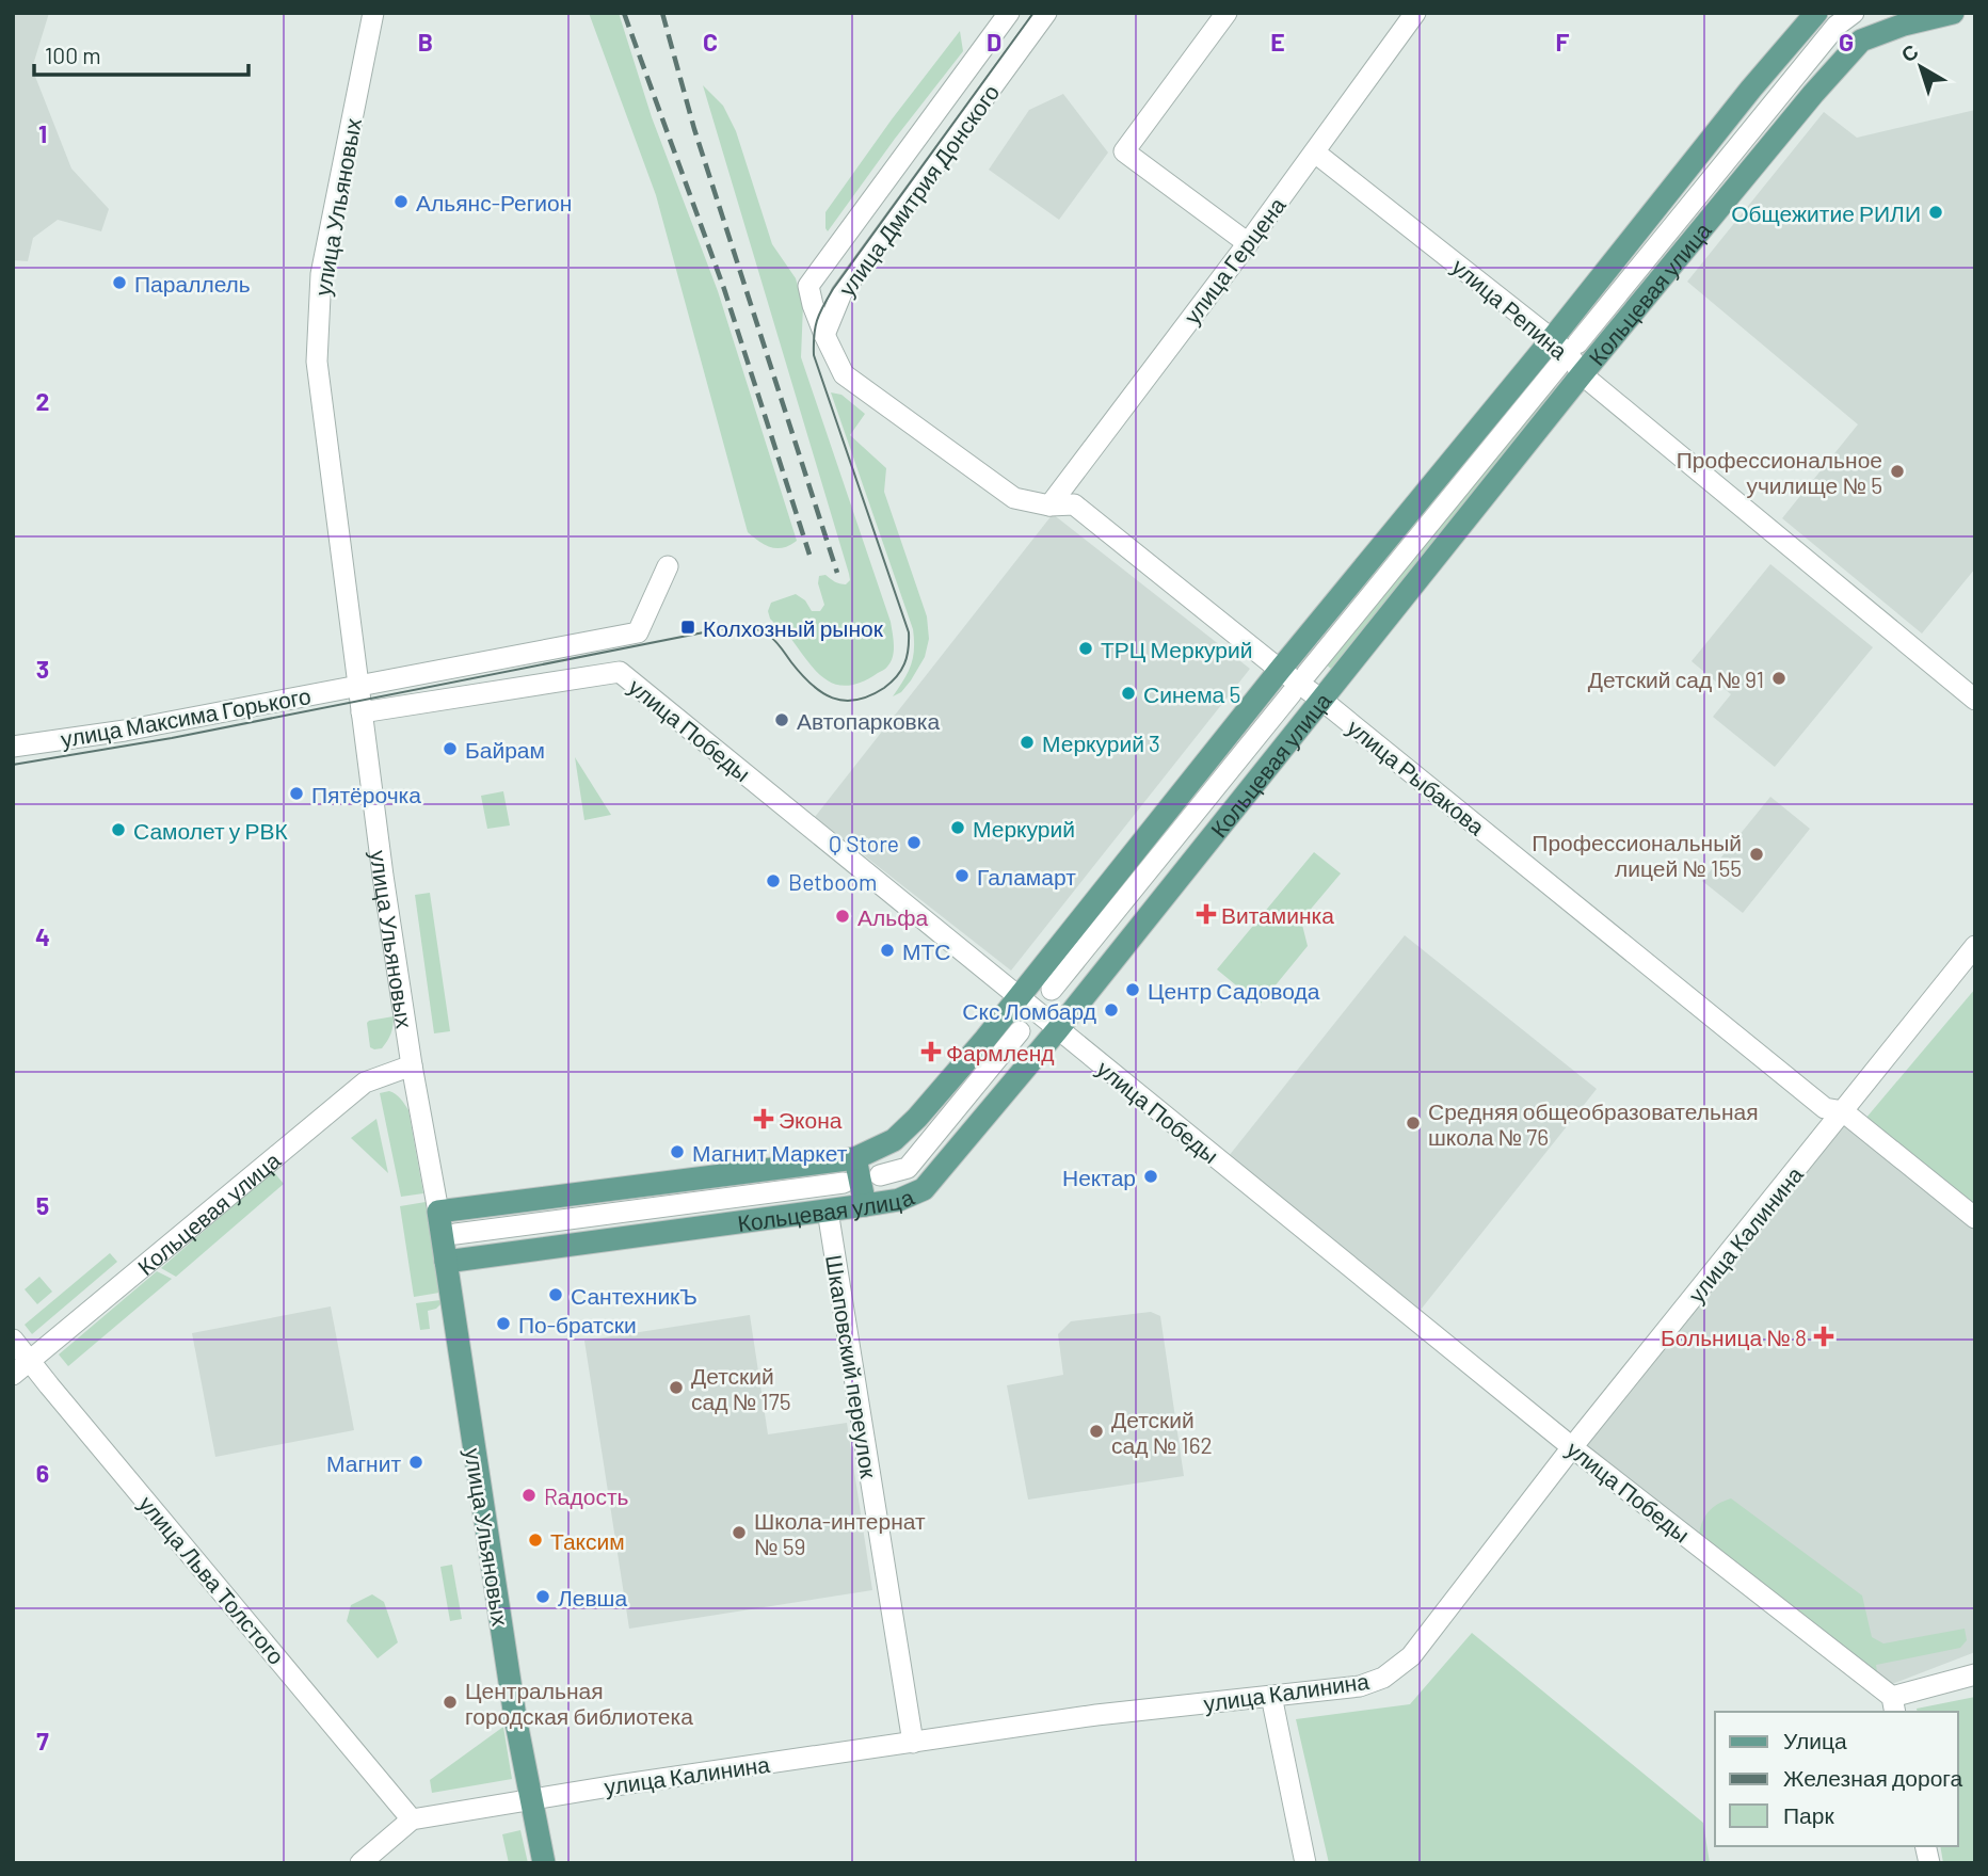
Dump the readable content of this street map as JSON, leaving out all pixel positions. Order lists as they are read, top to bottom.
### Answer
{
  "streets": {
    "main road": ["улица Ульяновых", "Кольцевая улица"],
    "street": [
      "улица Дмитрия Донского",
      "улица Герцена",
      "улица Репина",
      "улица Максима Горького",
      "улица Победы",
      "улица Рыбакова",
      "улица Калинина",
      "Шкаповский переулок",
      "улица Льва Толстого"
    ]
  },
  "crossings": [
    ["улица Дмитрия Донского", "улица Рыбакова"],
    ["улица Ульяновых", "Кольцевая улица"],
    ["улица Ульяновых", "улица Максима Горького"],
    ["улица Ульяновых", "улица Победы"],
    ["улица Ульяновых", "улица Калинина"],
    ["улица Герцена", "улица Репина"],
    ["улица Герцена", "улица Рыбакова"],
    ["Кольцевая улица", "улица Репина"],
    ["Кольцевая улица", "улица Победы"],
    ["Кольцевая улица", "улица Рыбакова"],
    ["Кольцевая улица", "Шкаповский переулок"],
    ["Кольцевая улица", "улица Льва Толстого"],
    ["улица Победы", "улица Калинина"],
    ["улица Рыбакова", "улица Калинина"],
    ["улица Калинина", "Шкаповский переулок"],
    ["улица Калинина", "улица Льва Толстого"]
  ],
  "places": {
    "other": [
      "Альянс-Регион",
      "Общежитие РИЛИ",
      "Параллель",
      "Профессиональное училище № 5",
      "ТРЦ Меркурий",
      "Детский сад № 91",
      "Синема 5",
      "Автопарковка",
      "Меркурий 3",
      "Байрам",
      "Пятёрочка",
      "Меркурий",
      "Самолет у РВК",
      "Q Store",
      "Профессиональный лицей № 155",
      "Галамарт",
      "Betboom",
      "Альфа",
      "МТС",
      "Центр Садовода",
      "Скс Ломбард",
      "Средняя общеобразовательная школа № 76",
      "Магнит Маркет",
      "Нектар",
      "СантехникЪ",
      "По-братски",
      "Детский сад № 175",
      "Детский сад № 162",
      "Магнит",
      "Rадость",
      "Школа-интернат № 59",
      "Таксим",
      "Левша",
      "Центральная городская библиотека"
    ],
    "transit": ["Колхозный рынок"],
    "health": [
      "Витаминка",
      "Фармленд",
      "Экона",
      "Больница № 8"
    ]
  },
  "legend": ["Улица", "Железная дорога", "Парк"],
  "scale_bar": "100 m",
  "north": "top left",
  "grid": {
    "columns": [
      "B",
      "C",
      "D",
      "E",
      "F",
      "G"
    ],
    "rows": [
      "1",
      "2",
      "3",
      "4",
      "5",
      "6",
      "7"
    ]
  }
}
